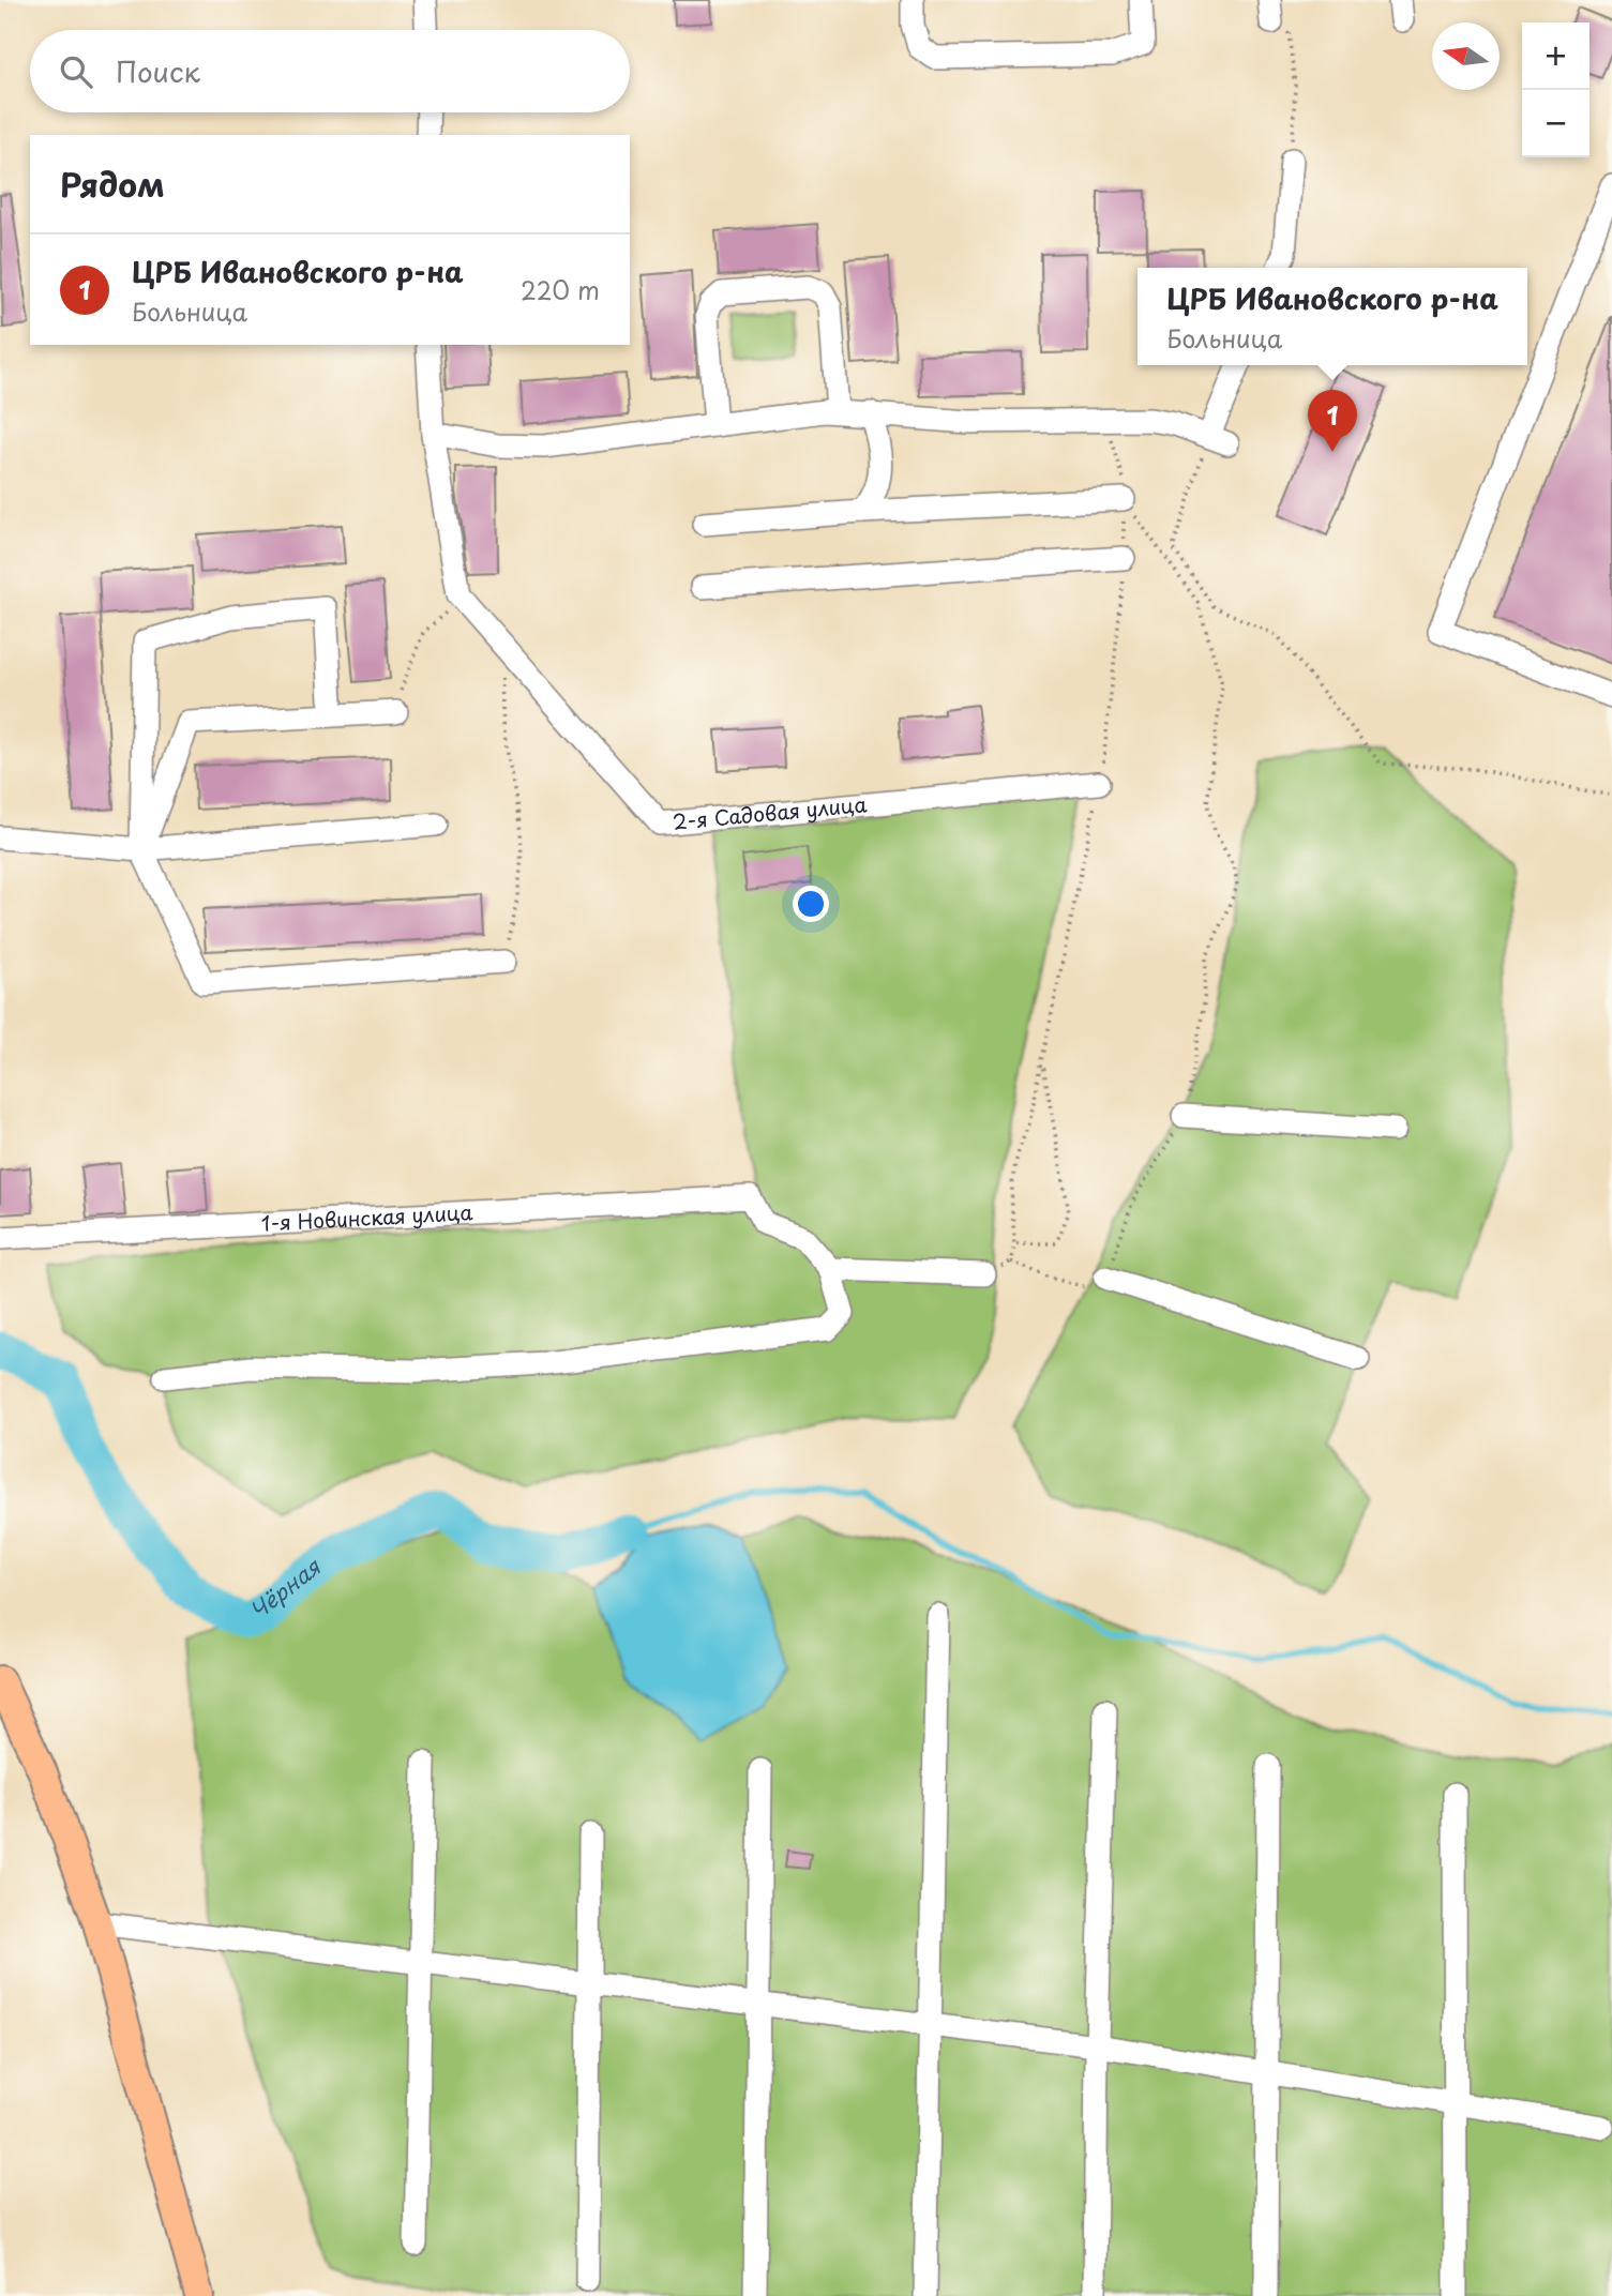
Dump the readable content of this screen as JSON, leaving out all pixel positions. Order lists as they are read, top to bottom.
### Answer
{
  "streets": {
    "street": ["2-я Садовая улица", "1-я Новинская улица"]
  },
  "water": ["Чёрная"],
  "north": "left",
  "page": {
    "map_buttons": ["+", "−"],
    "search": "Поиск",
    "heading": "Рядом",
    "list": [
      {
        "mark": "1",
        "name": "ЦРБ Ивановского р-на",
        "note": "Больница",
        "value": "220 m"
      }
    ],
    "popup": ["ЦРБ Ивановского р-на", "Больница"],
    "pins": "1"
  }
}
